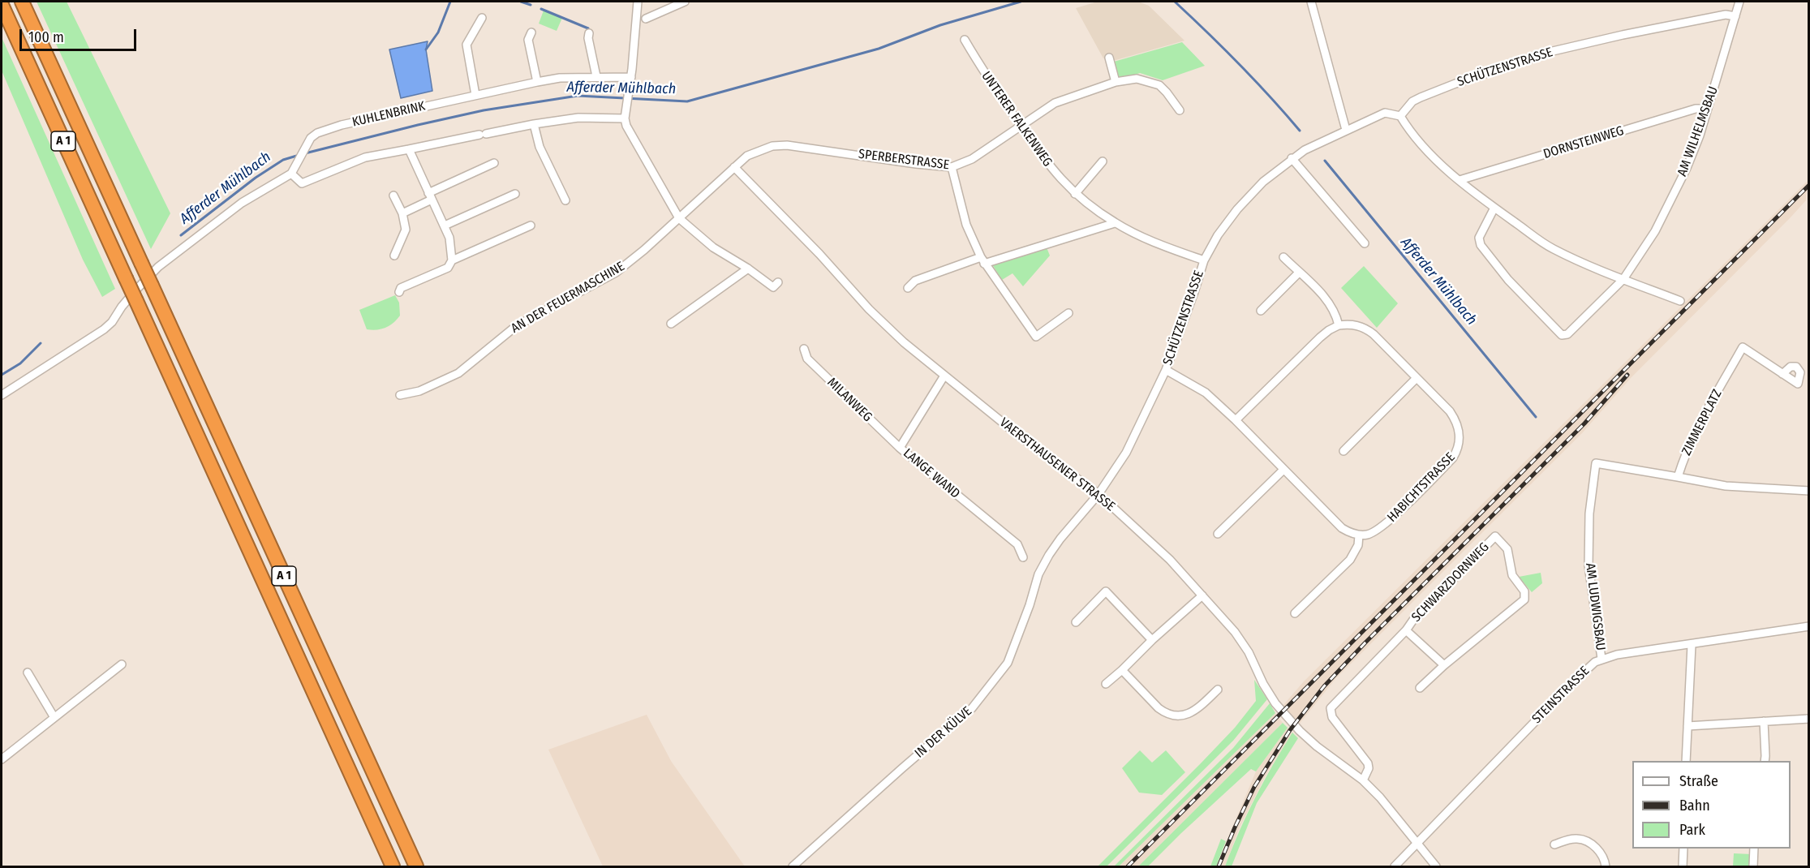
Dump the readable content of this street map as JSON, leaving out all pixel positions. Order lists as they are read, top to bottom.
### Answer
{
  "streets": {
    "highway": ["A 1"],
    "street": [
      "SCHÜTZENSTRASSE",
      "KUHLENBRINK",
      "UNTERER FALKENWEG",
      "AM WILHELMSBAU",
      "DORNSTEINWEG",
      "SPERBERSTRASSE",
      "AN DER FEUERMASCHINE",
      "MILANWEG",
      "ZIMMERPLATZ",
      "VAERSTHAUSENER STRASSE",
      "LANGE WAND",
      "HABICHTSTRASSE",
      "SCHWARZDORNWEG",
      "AM LUDWIGSBAU",
      "STEINSTRASSE",
      "IN DER KÜLVE"
    ]
  },
  "crossings": [
    ["SCHÜTZENSTRASSE", "UNTERER FALKENWEG"],
    ["SCHÜTZENSTRASSE", "AM WILHELMSBAU"],
    ["SCHÜTZENSTRASSE", "VAERSTHAUSENER STRASSE"],
    ["SCHÜTZENSTRASSE", "IN DER KÜLVE"],
    ["UNTERER FALKENWEG", "SPERBERSTRASSE"],
    ["AM WILHELMSBAU", "DORNSTEINWEG"],
    ["SPERBERSTRASSE", "AN DER FEUERMASCHINE"],
    ["SPERBERSTRASSE", "VAERSTHAUSENER STRASSE"],
    ["AN DER FEUERMASCHINE", "VAERSTHAUSENER STRASSE"],
    ["MILANWEG", "LANGE WAND"],
    ["ZIMMERPLATZ", "AM LUDWIGSBAU"],
    ["VAERSTHAUSENER STRASSE", "LANGE WAND"],
    ["VAERSTHAUSENER STRASSE", "SCHWARZDORNWEG"],
    ["VAERSTHAUSENER STRASSE", "STEINSTRASSE"],
    ["VAERSTHAUSENER STRASSE", "IN DER KÜLVE"],
    ["AM LUDWIGSBAU", "STEINSTRASSE"]
  ],
  "water": ["Afferder Mühlbach"],
  "legend": ["Straße", "Bahn", "Park"],
  "scale_bar": "100 m"
}
